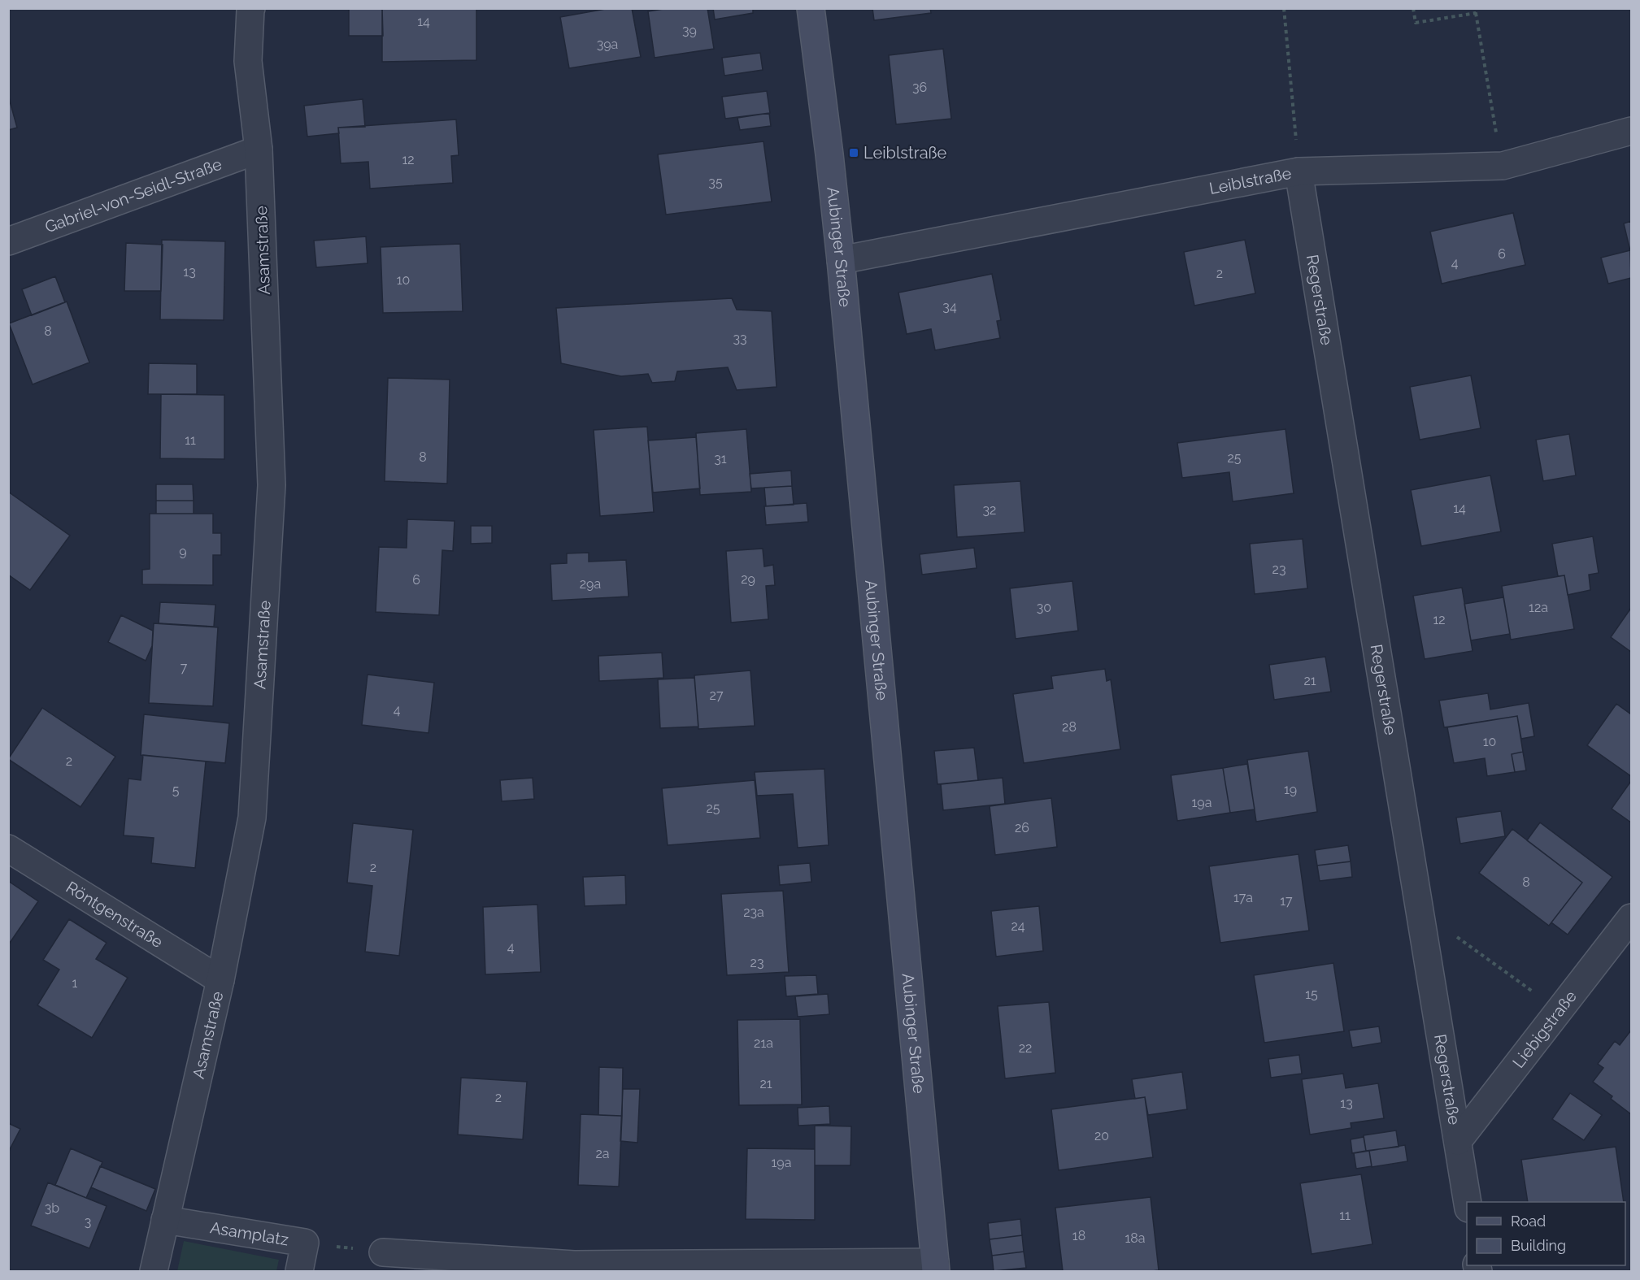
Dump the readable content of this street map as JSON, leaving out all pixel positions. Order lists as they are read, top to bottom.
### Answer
{
  "streets": {
    "street": [
      "Leiblstraße",
      "Gabriel-von-Seidl-Straße",
      "Aubinger Straße",
      "Asamstraße",
      "Regerstraße",
      "Röntgenstraße",
      "Liebigstraße",
      "Asamplatz"
    ]
  },
  "crossings": [
    ["Leiblstraße", "Aubinger Straße"],
    ["Leiblstraße", "Regerstraße"],
    ["Gabriel-von-Seidl-Straße", "Asamstraße"],
    ["Asamstraße", "Röntgenstraße"],
    ["Asamstraße", "Asamplatz"],
    ["Regerstraße", "Liebigstraße"]
  ],
  "places": {
    "transit": ["Leiblstraße"]
  },
  "house_numbers": [
    "14",
    "39",
    "39a",
    "36",
    "12",
    "35",
    "6",
    "4",
    "13",
    "2",
    "10",
    "34",
    "8",
    "33",
    "11",
    "8",
    "25",
    "31",
    "14",
    "32",
    "9",
    "23",
    "29",
    "6",
    "29a",
    "30",
    "12a",
    "12",
    "7",
    "21",
    "27",
    "4",
    "28",
    "10",
    "2",
    "19",
    "5",
    "19a",
    "25",
    "26",
    "2",
    "8",
    "17a",
    "17",
    "23a",
    "24",
    "4",
    "23",
    "1",
    "15",
    "21a",
    "22",
    "21",
    "2",
    "13",
    "20",
    "2a",
    "19a",
    "3b",
    "11",
    "3",
    "18",
    "18a"
  ],
  "legend": ["Road", "Building"]
}
